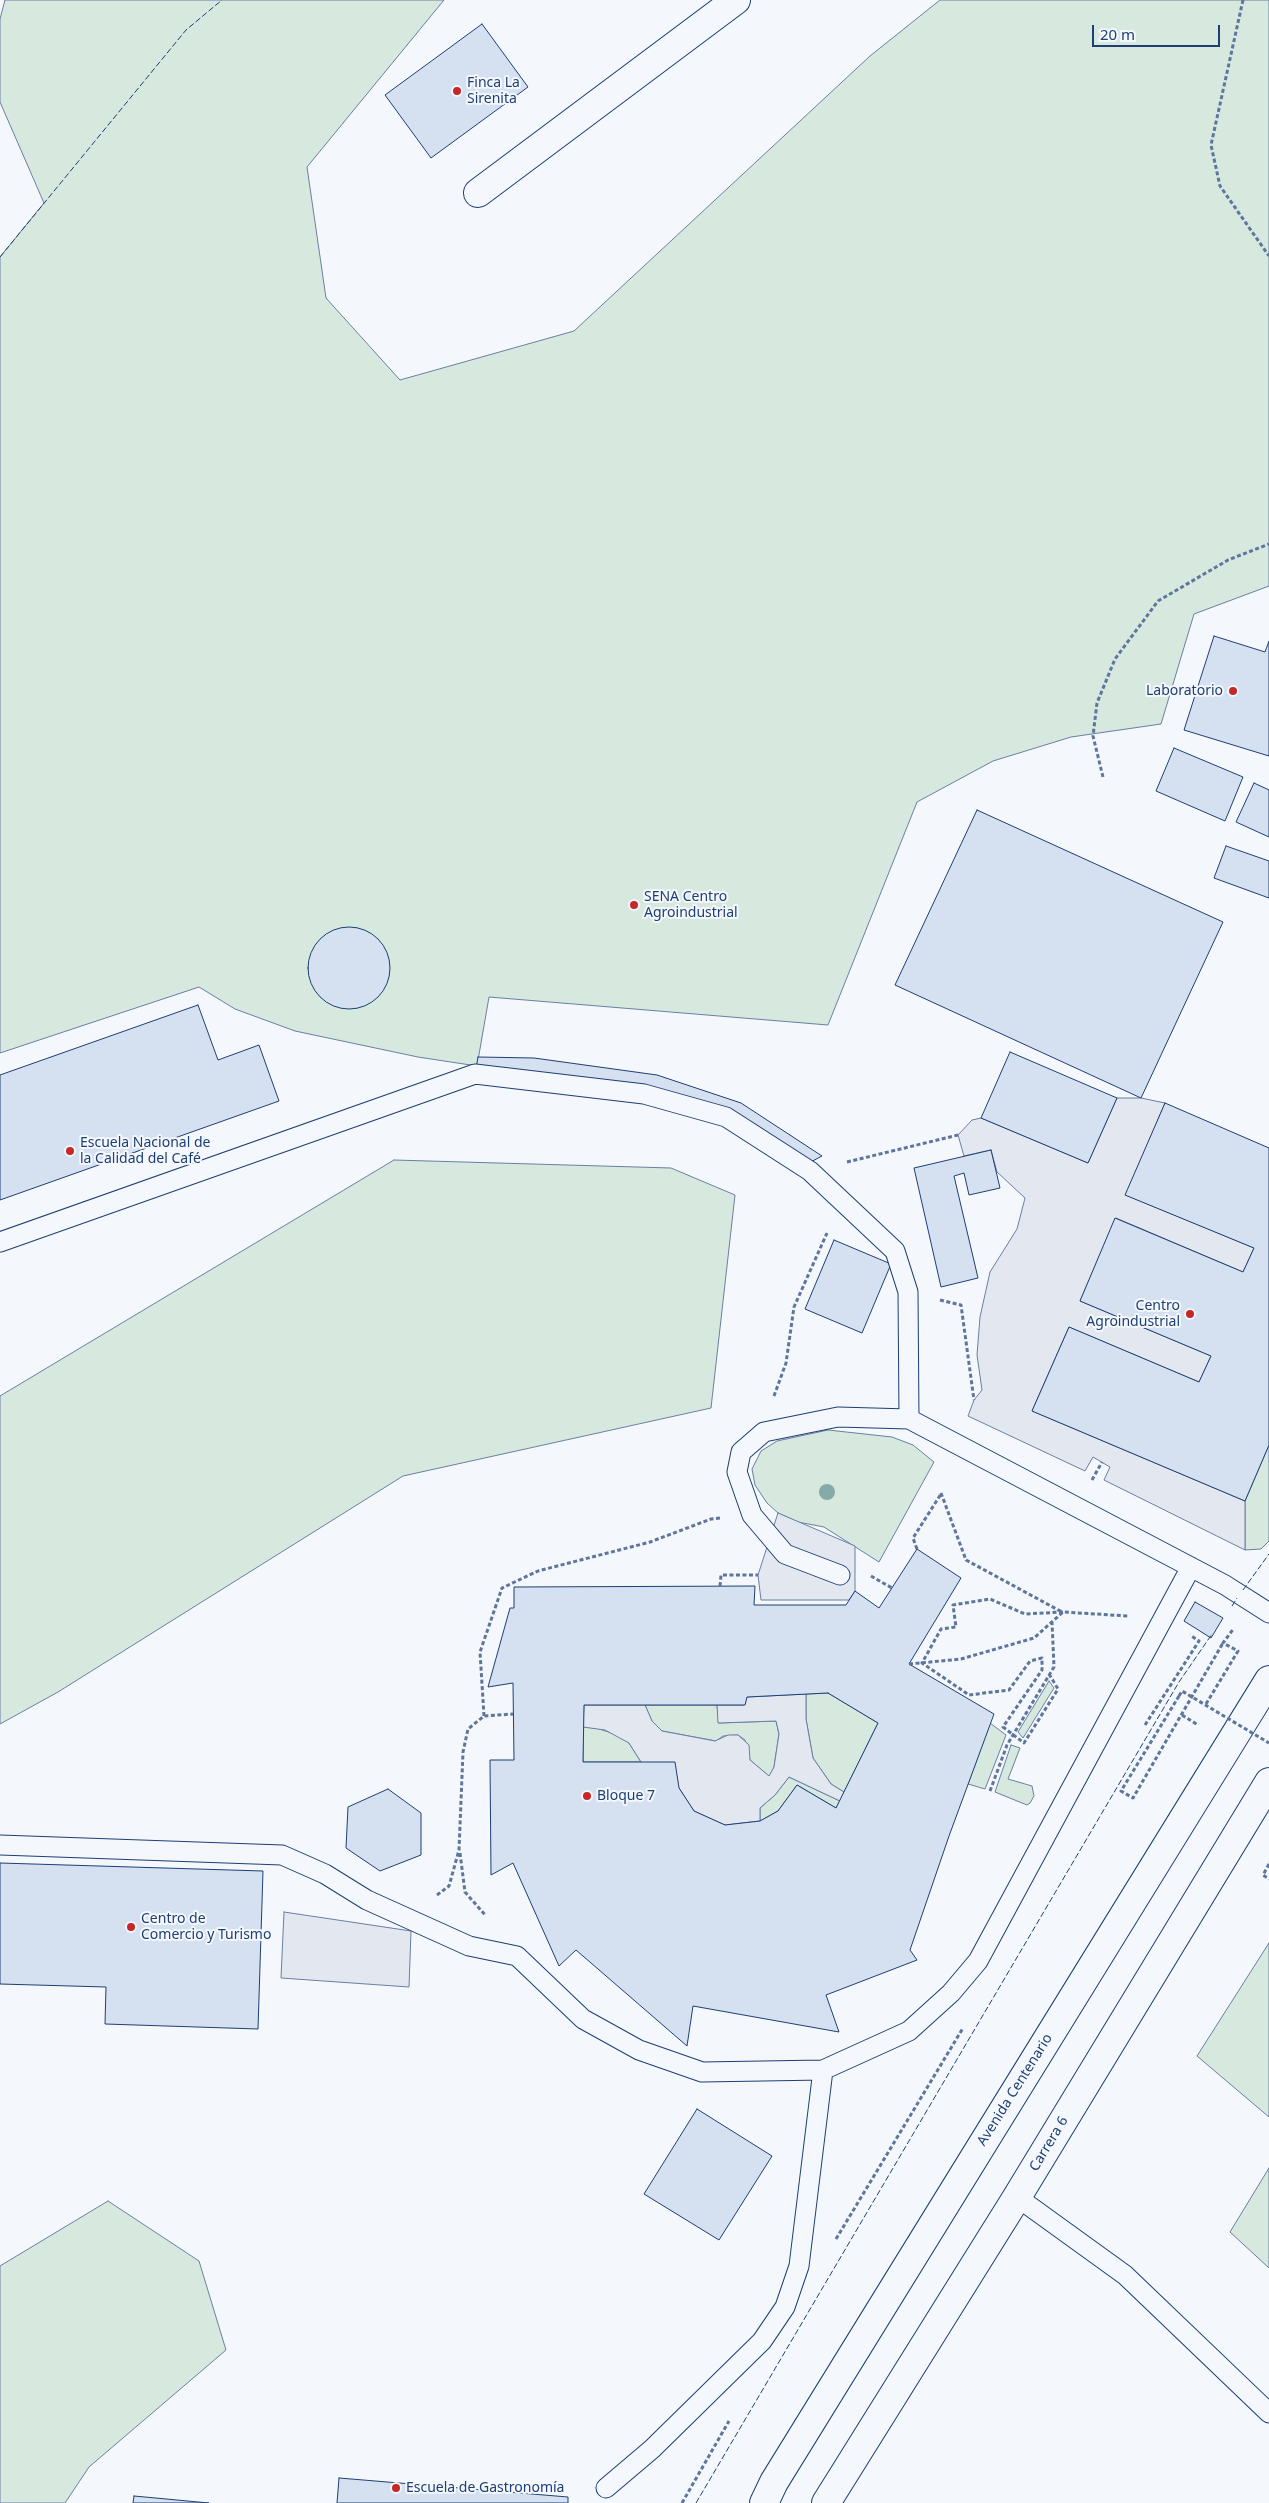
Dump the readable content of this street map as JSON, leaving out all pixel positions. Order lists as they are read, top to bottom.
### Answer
{
  "streets": {
    "main road": ["Avenida Centenario", "Carrera 6"]
  },
  "places": [
    "Finca La Sirenita",
    "Laboratorio",
    "SENA Centro Agroindustrial",
    "Escuela Nacional de la Calidad del Café",
    "Centro Agroindustrial",
    "Bloque 7",
    "Centro de Comercio y Turismo",
    "Escuela de Gastronomía"
  ],
  "scale_bar": "20 m"
}
